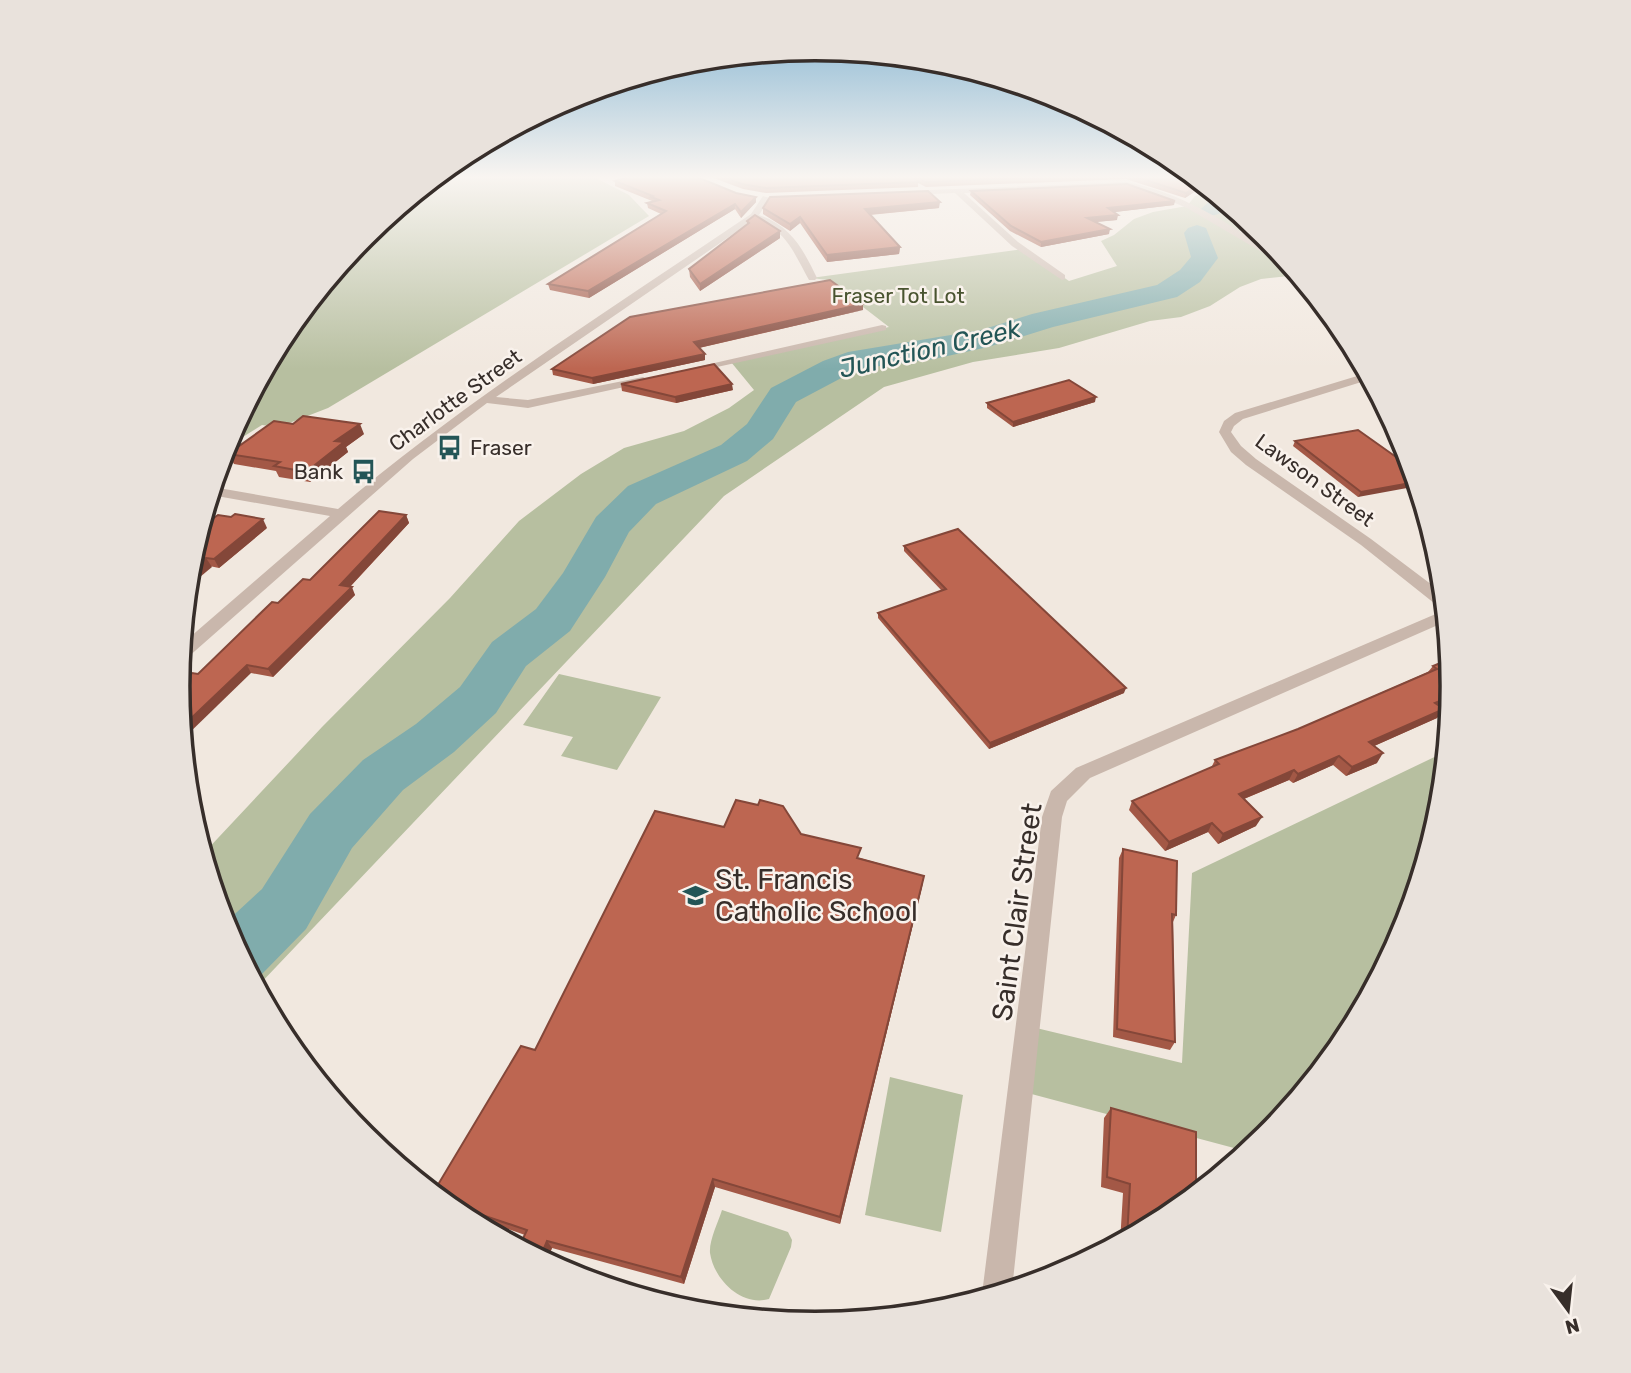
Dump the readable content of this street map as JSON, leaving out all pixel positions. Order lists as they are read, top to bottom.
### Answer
{
  "streets": {
    "street": ["Charlotte Street", "Lawson Street", "Saint Clair Street"]
  },
  "water": ["Junction Creek"],
  "parks": ["Fraser Tot Lot"],
  "places": {
    "bus stop": ["Fraser", "Bank"],
    "school or university": ["St. Francis Catholic School"]
  },
  "north": "bottom"
}
